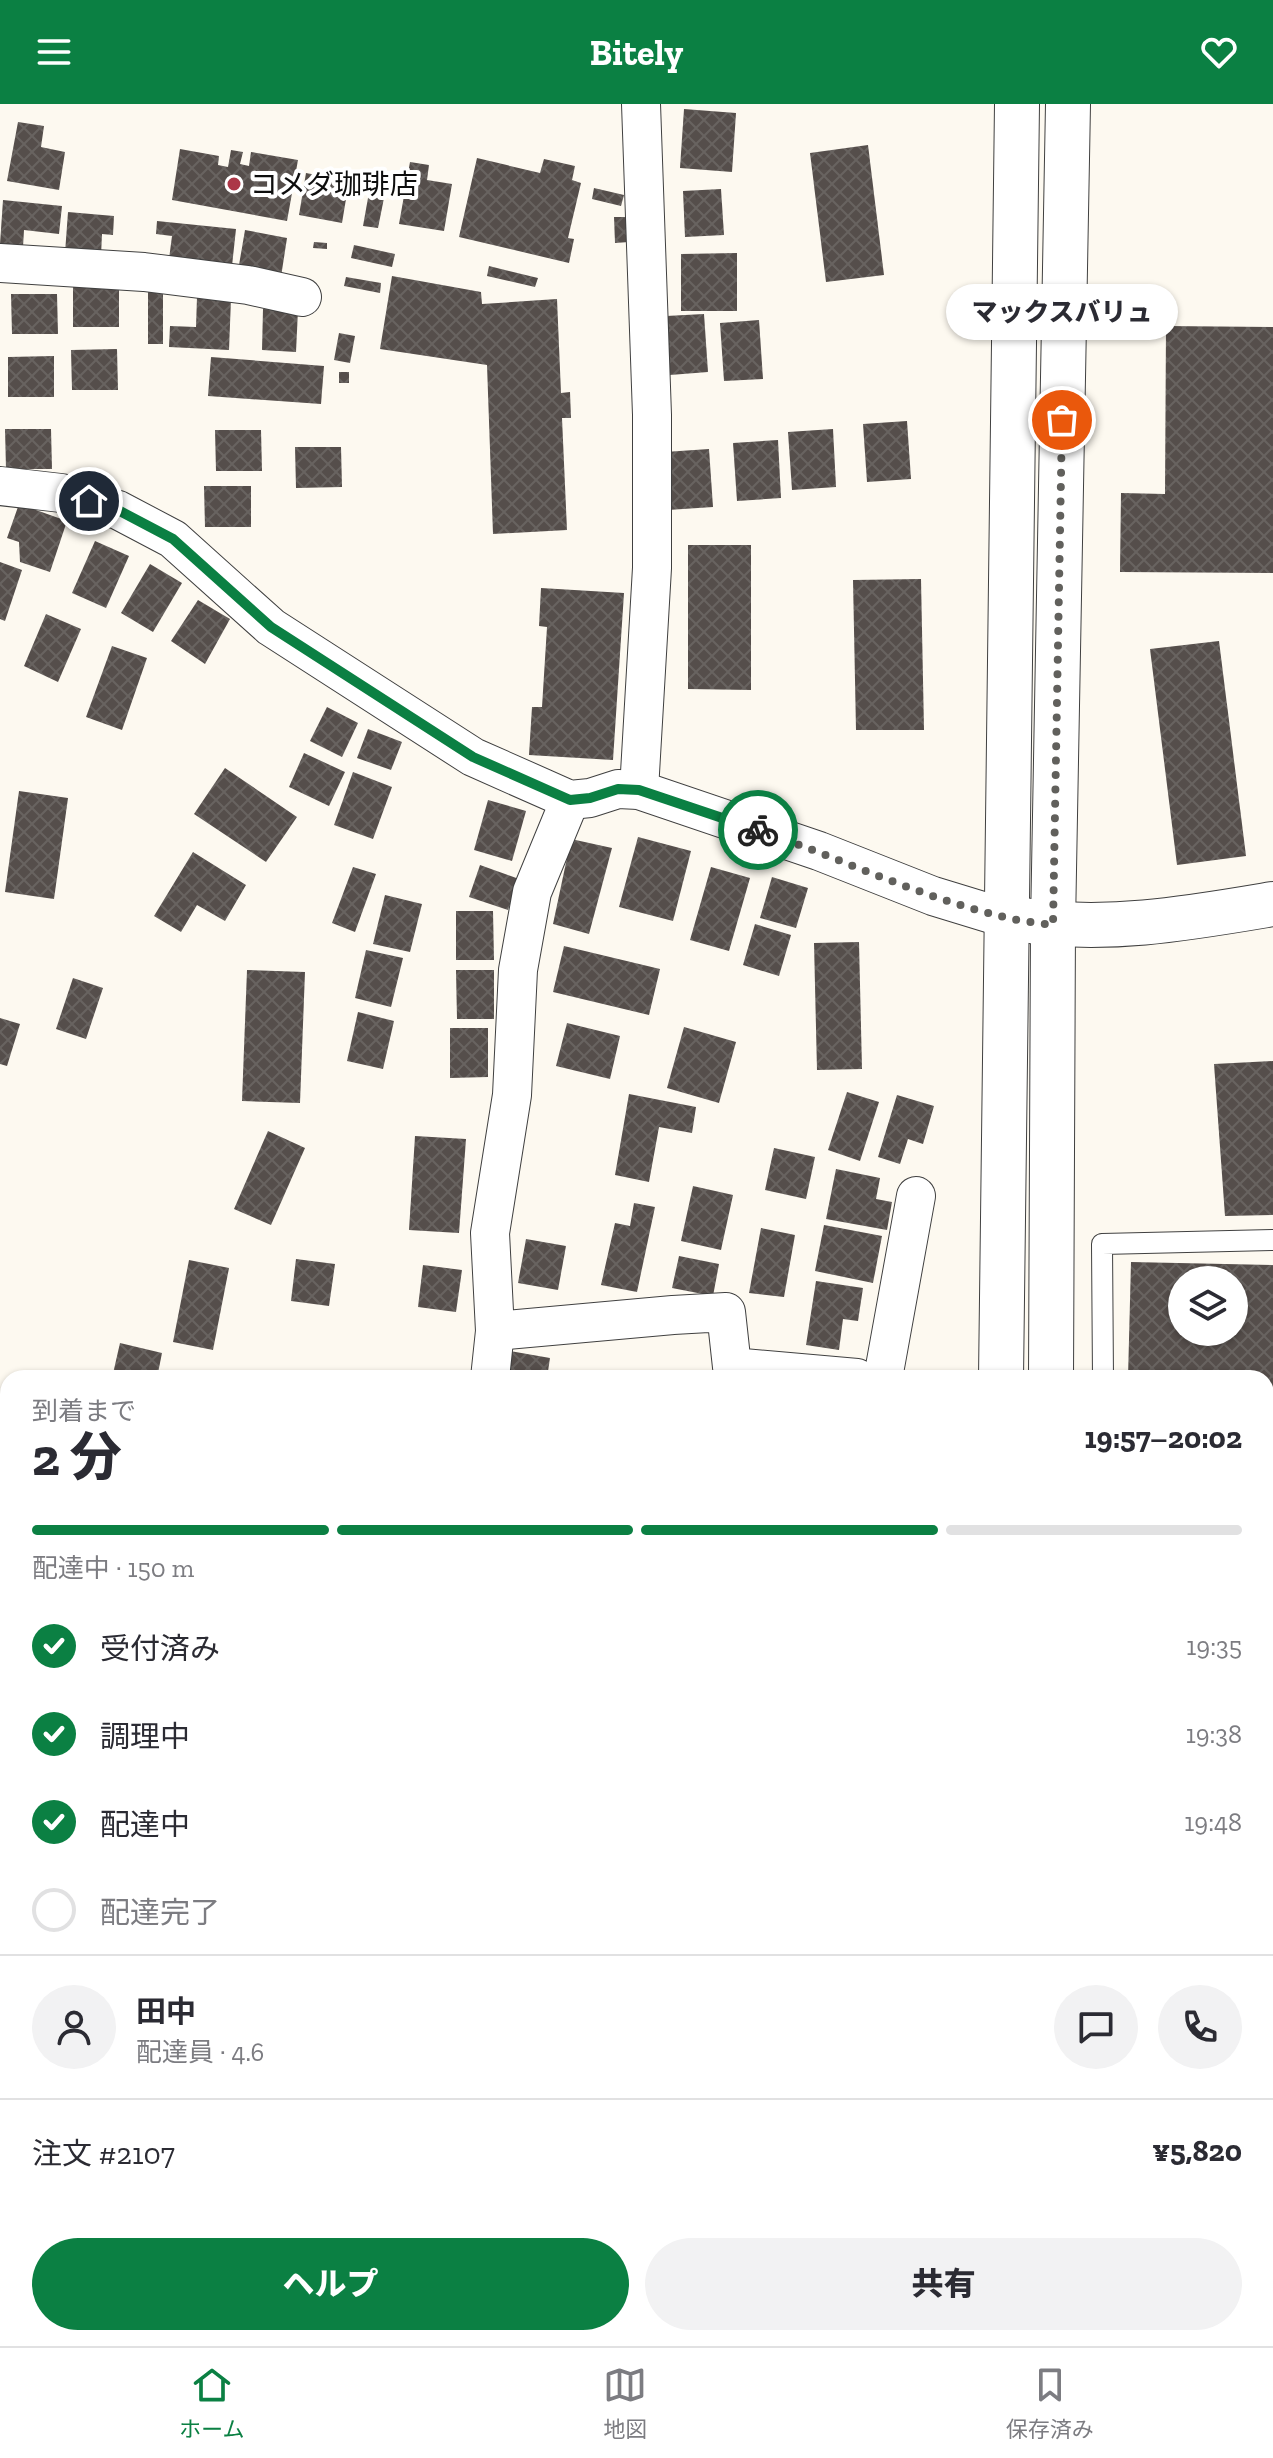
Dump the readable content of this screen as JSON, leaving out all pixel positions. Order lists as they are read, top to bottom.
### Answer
{
  "places": ["コメダ珈琲店", "マックスバリュ"],
  "page": {
    "header": "Bitely",
    "bubble": "マックスバリュ",
    "heading": ["2 分", "到着まで", "19:57–20:02"],
    "panel": [
      "田中",
      "配達員 · 4.6",
      "注文 #2107",
      "¥5,820"
    ],
    "bar": "配達中 · 150 m",
    "list": [
      ["受付済み", "19:35"],
      ["調理中", "19:38"],
      ["配達中", "19:48"],
      "配達完了"
    ],
    "buttons": ["ヘルプ", "共有"],
    "tabs": ["ホーム", "地図", "保存済み"]
  }
}
